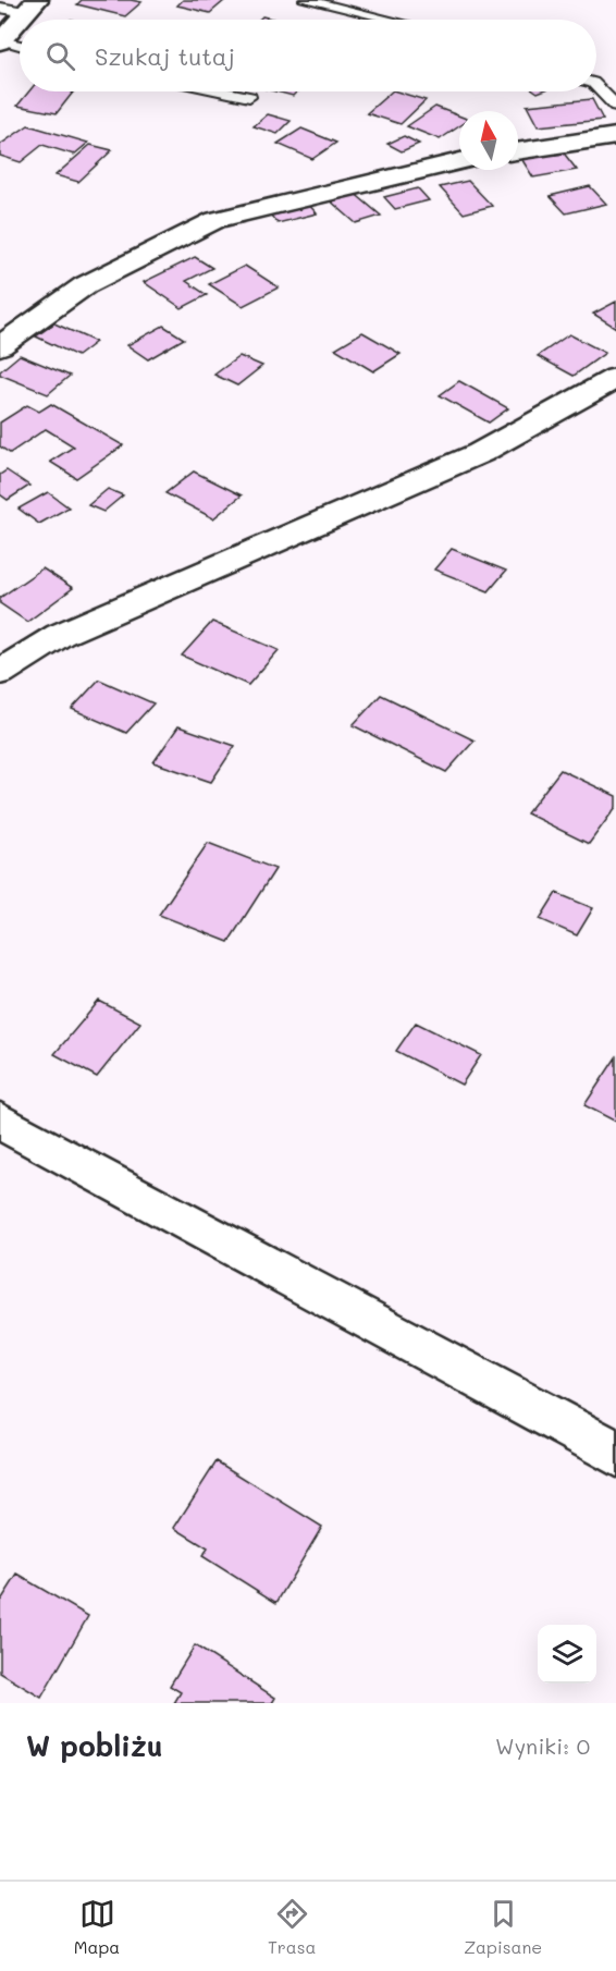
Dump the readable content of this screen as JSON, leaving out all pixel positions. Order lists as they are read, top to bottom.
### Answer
{
  "north": "top",
  "page": {
    "search": "Szukaj tutaj",
    "heading": ["W pobliżu", "Wyniki: 0"],
    "nav": ["Mapa", "Trasa", "Zapisane"]
  }
}
